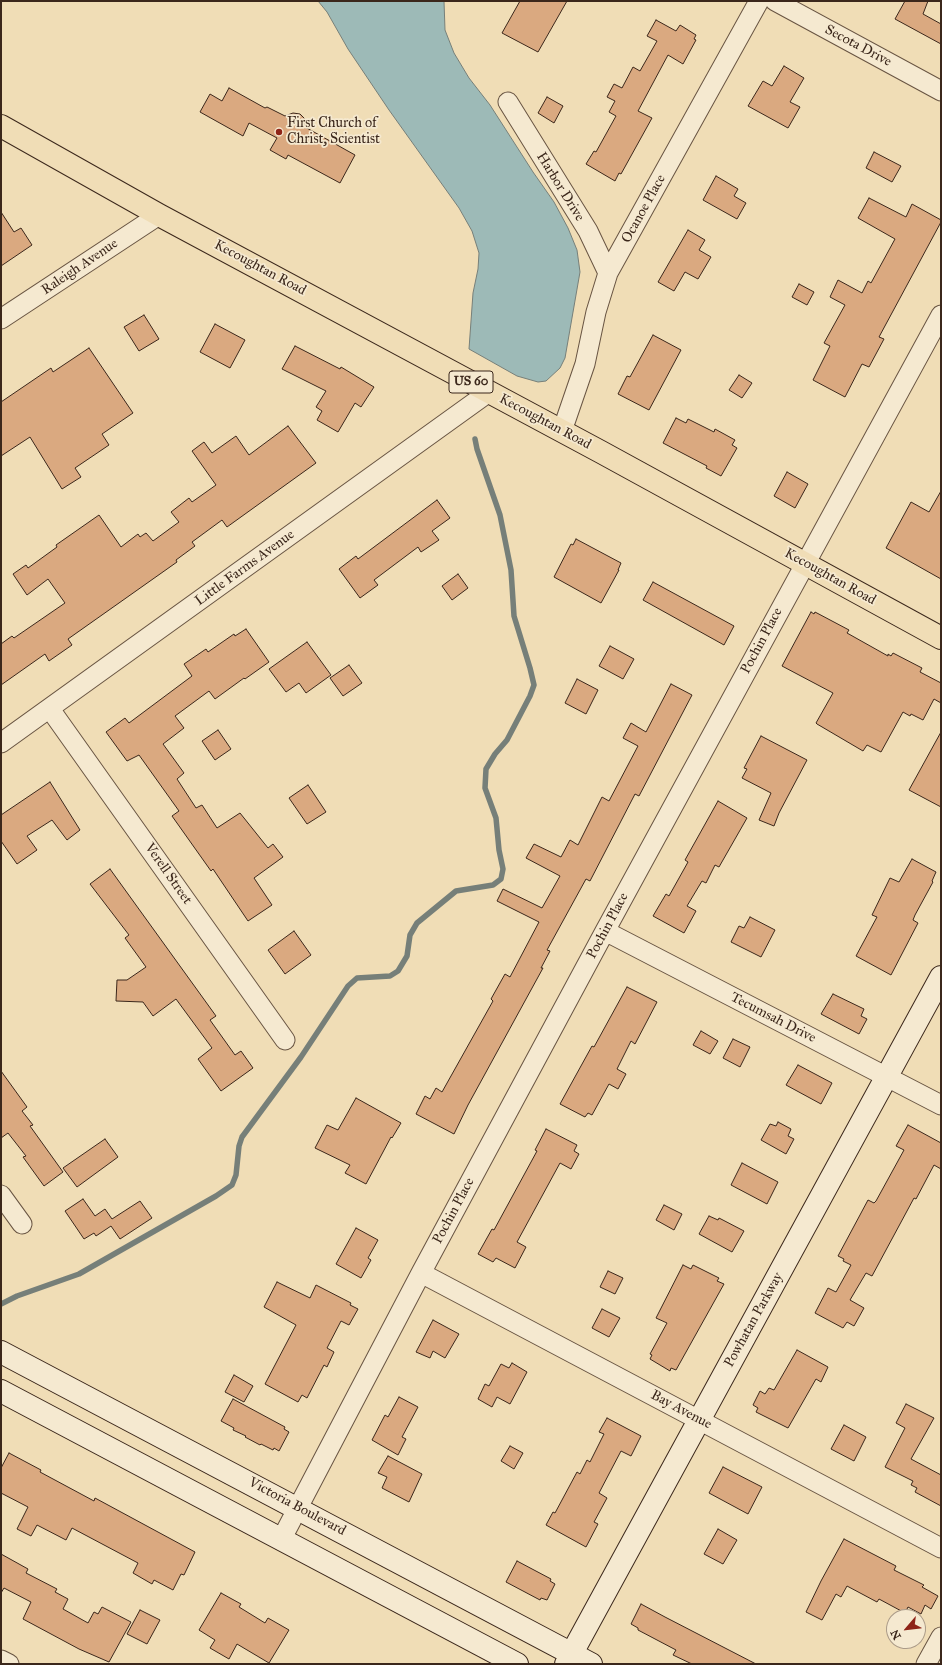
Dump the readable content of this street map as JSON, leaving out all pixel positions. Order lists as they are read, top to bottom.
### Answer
{
  "streets": {
    "main road": [
      "Kecoughtan Road",
      "US 60",
      "Powhatan Parkway",
      "Victoria Boulevard"
    ],
    "street": [
      "Secota Drive",
      "Harbor Drive",
      "Ocanoe Place",
      "Raleigh Avenue",
      "Little Farms Avenue",
      "Pochin Place",
      "Verell Street",
      "Tecumsah Drive",
      "Bay Avenue"
    ]
  },
  "crossings": [
    ["Harbor Drive", "Ocanoe Place"],
    ["Ocanoe Place", "Kecoughtan Road"],
    ["Raleigh Avenue", "Kecoughtan Road"],
    ["Kecoughtan Road", "Little Farms Avenue"],
    ["Kecoughtan Road", "Pochin Place"],
    ["Little Farms Avenue", "Verell Street"],
    ["Pochin Place", "Tecumsah Drive"],
    ["Pochin Place", "Bay Avenue"],
    ["Pochin Place", "Victoria Boulevard"],
    ["Tecumsah Drive", "Powhatan Parkway"],
    ["Powhatan Parkway", "Bay Avenue"],
    ["Powhatan Parkway", "Victoria Boulevard"]
  ],
  "places": ["First Church of Christ, Scientist"],
  "north": "bottom left"
}
